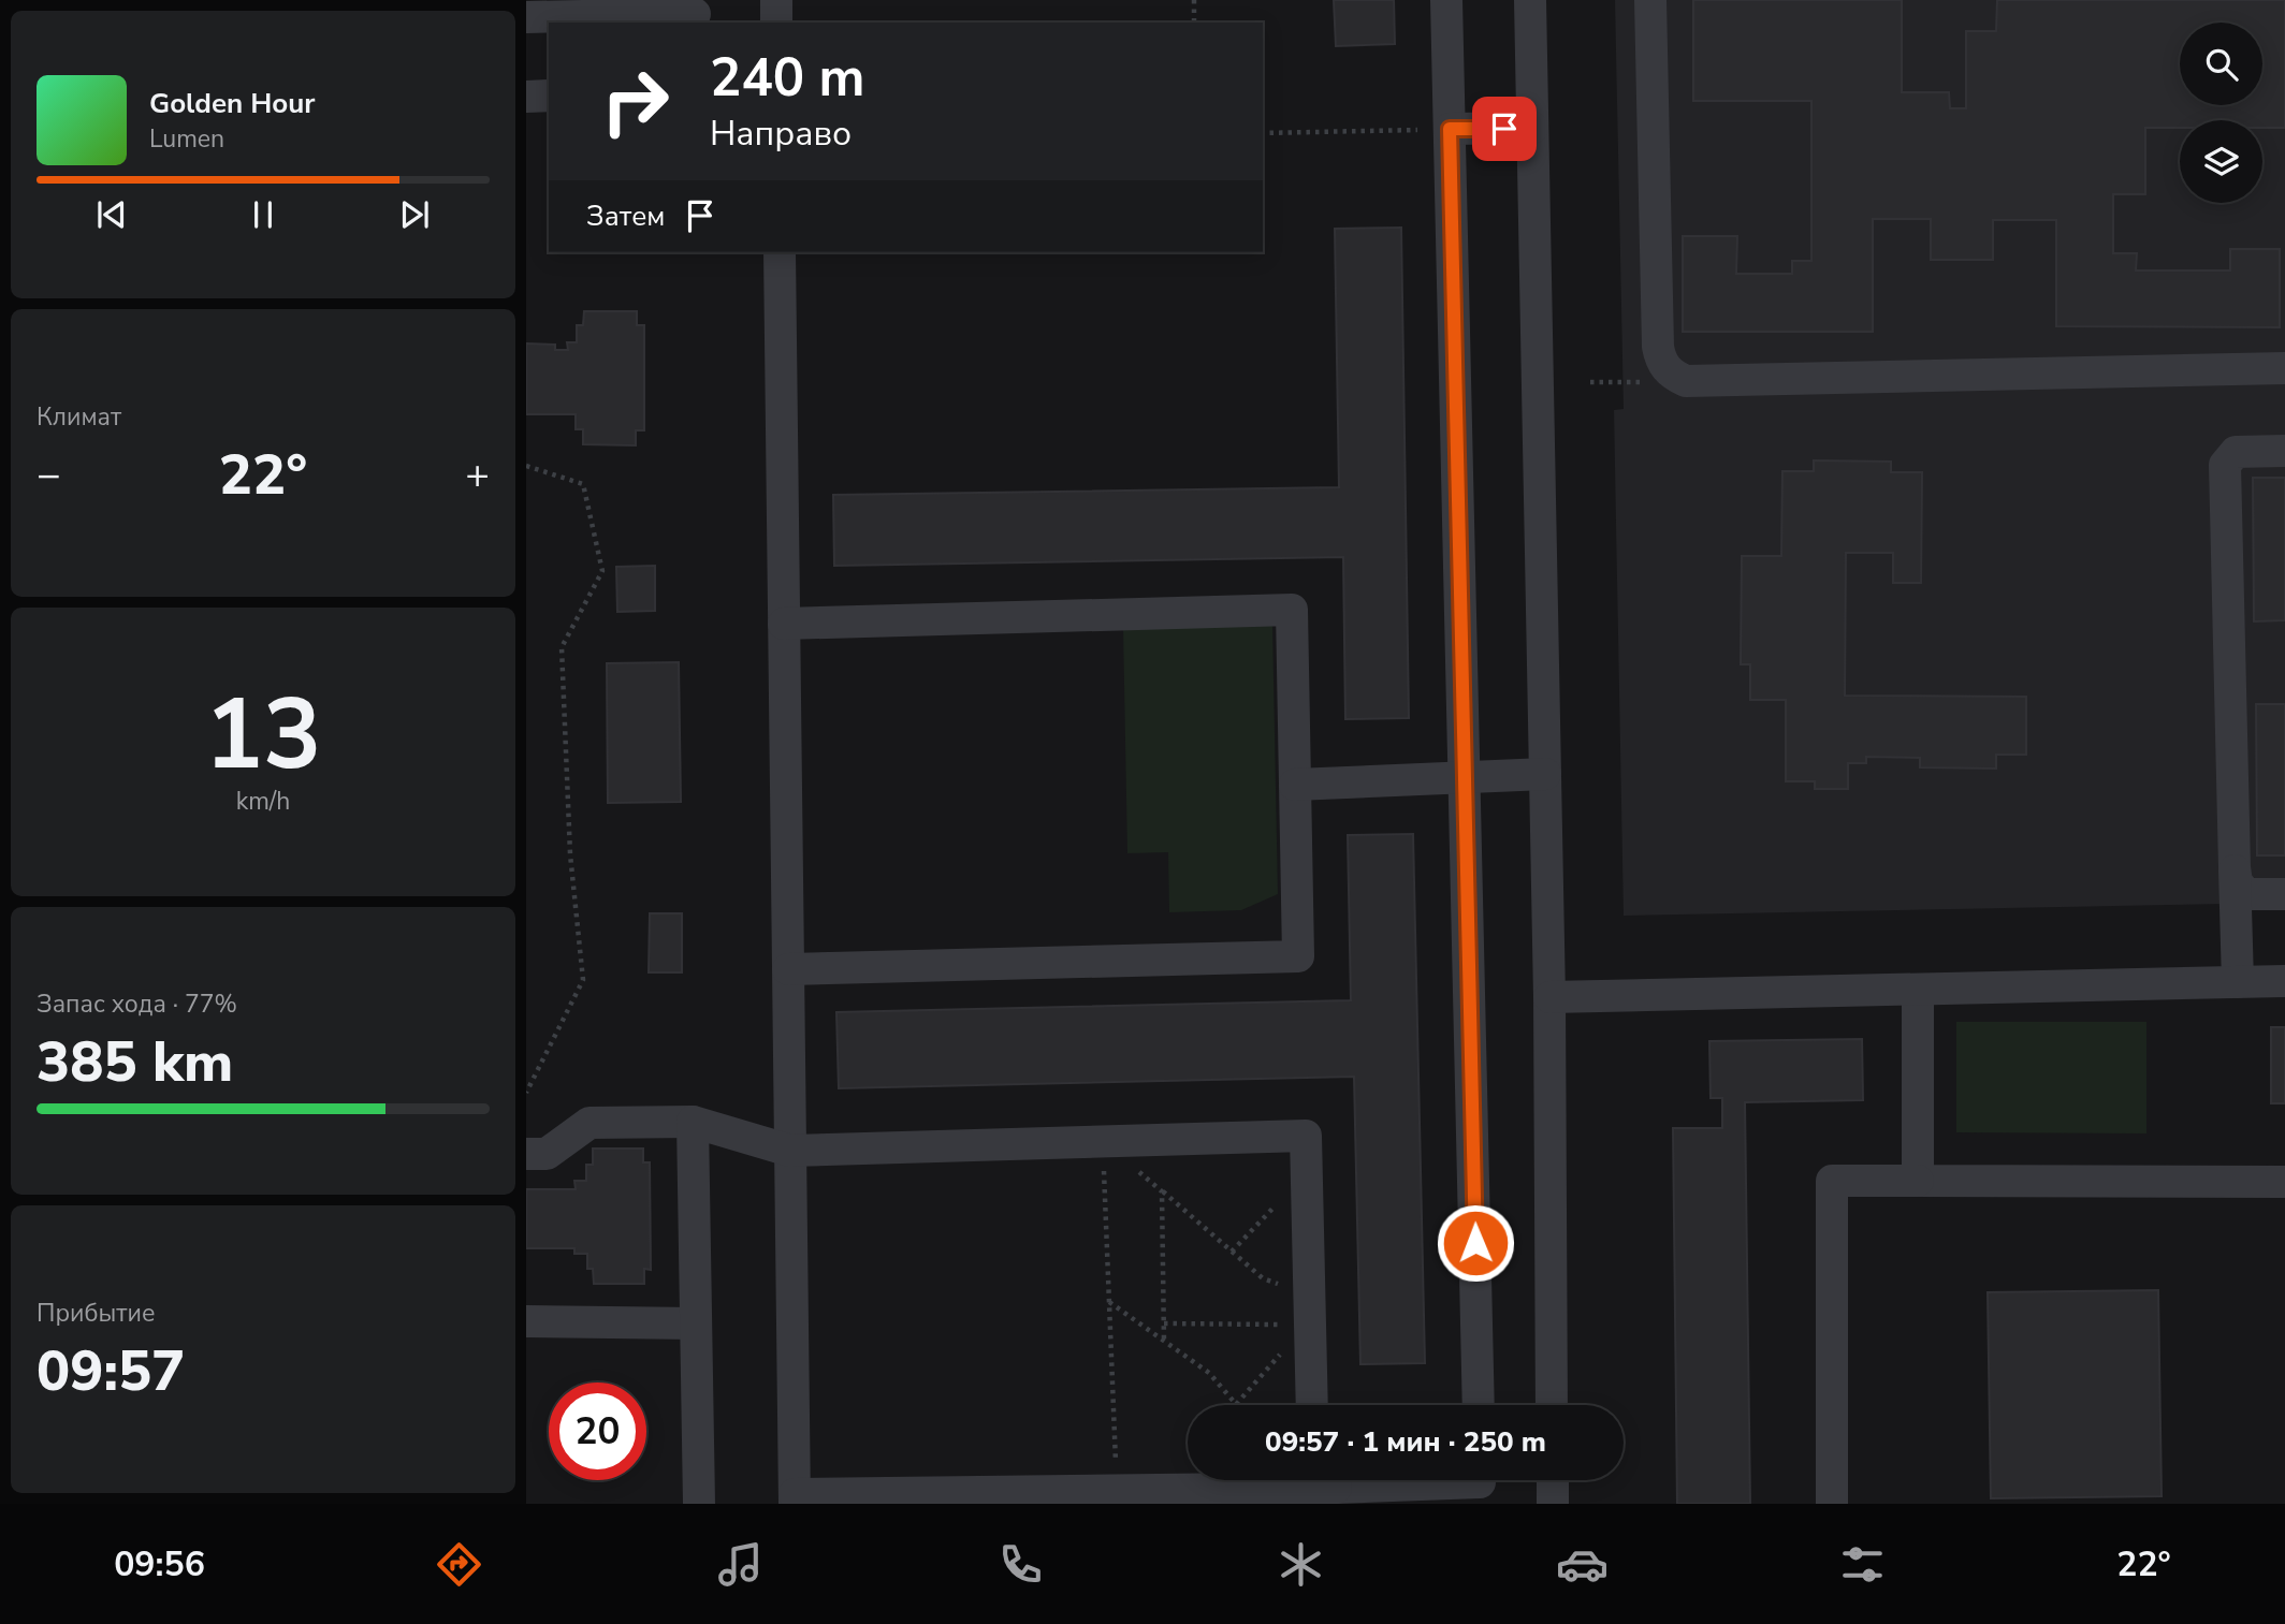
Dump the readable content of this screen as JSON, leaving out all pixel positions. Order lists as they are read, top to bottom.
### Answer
{
  "page": {
    "turn": ["240 m", "Направо"],
    "song": ["Golden Hour", "Lumen"],
    "then": "Затем",
    "tile": [
      "Климат",
      ["13", "km/h"],
      ["Запас хода · 77%", "385 km"],
      ["Прибытие", "09:57"]
    ],
    "heat": ["−", "22°", "+"],
    "limit": "20",
    "trip": "09:57 · 1 мин · 250 m",
    "tabs": ["09:56", "22°"]
  }
}
